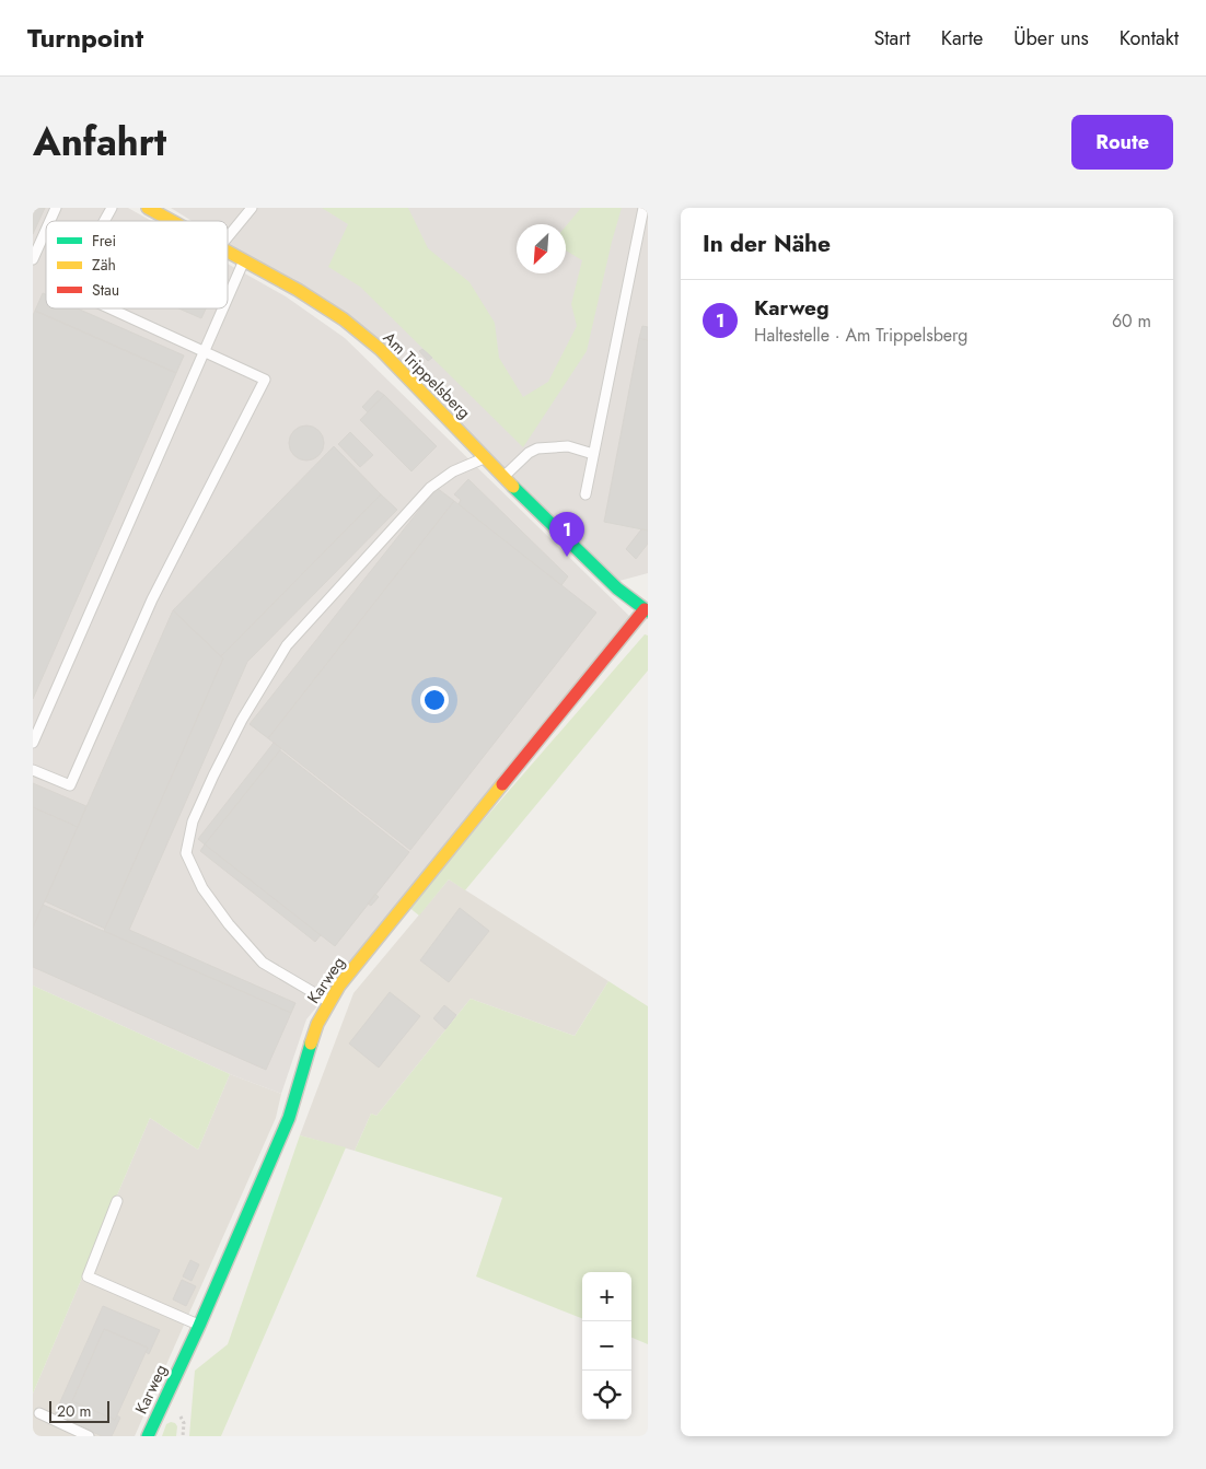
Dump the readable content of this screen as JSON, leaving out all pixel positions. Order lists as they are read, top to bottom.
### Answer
{
  "streets": {
    "street": ["Am Trippelsberg", "Karweg"]
  },
  "crossings": [
    ["Am Trippelsberg", "Karweg"]
  ],
  "legend": ["Frei", "Zäh", "Stau"],
  "scale_bar": "20 m",
  "north": "bottom left",
  "page": {
    "header": "Turnpoint",
    "nav": [
      "Start",
      "Karte",
      "Über uns",
      "Kontakt"
    ],
    "title": "Anfahrt",
    "buttons": "Route",
    "heading": "In der Nähe",
    "list": [
      {
        "mark": "1",
        "name": "Karweg",
        "note": "Haltestelle · Am Trippelsberg",
        "value": "60 m"
      }
    ],
    "pins": "1",
    "map_buttons": ["+", "−"],
    "scale": "20 m"
  }
}
